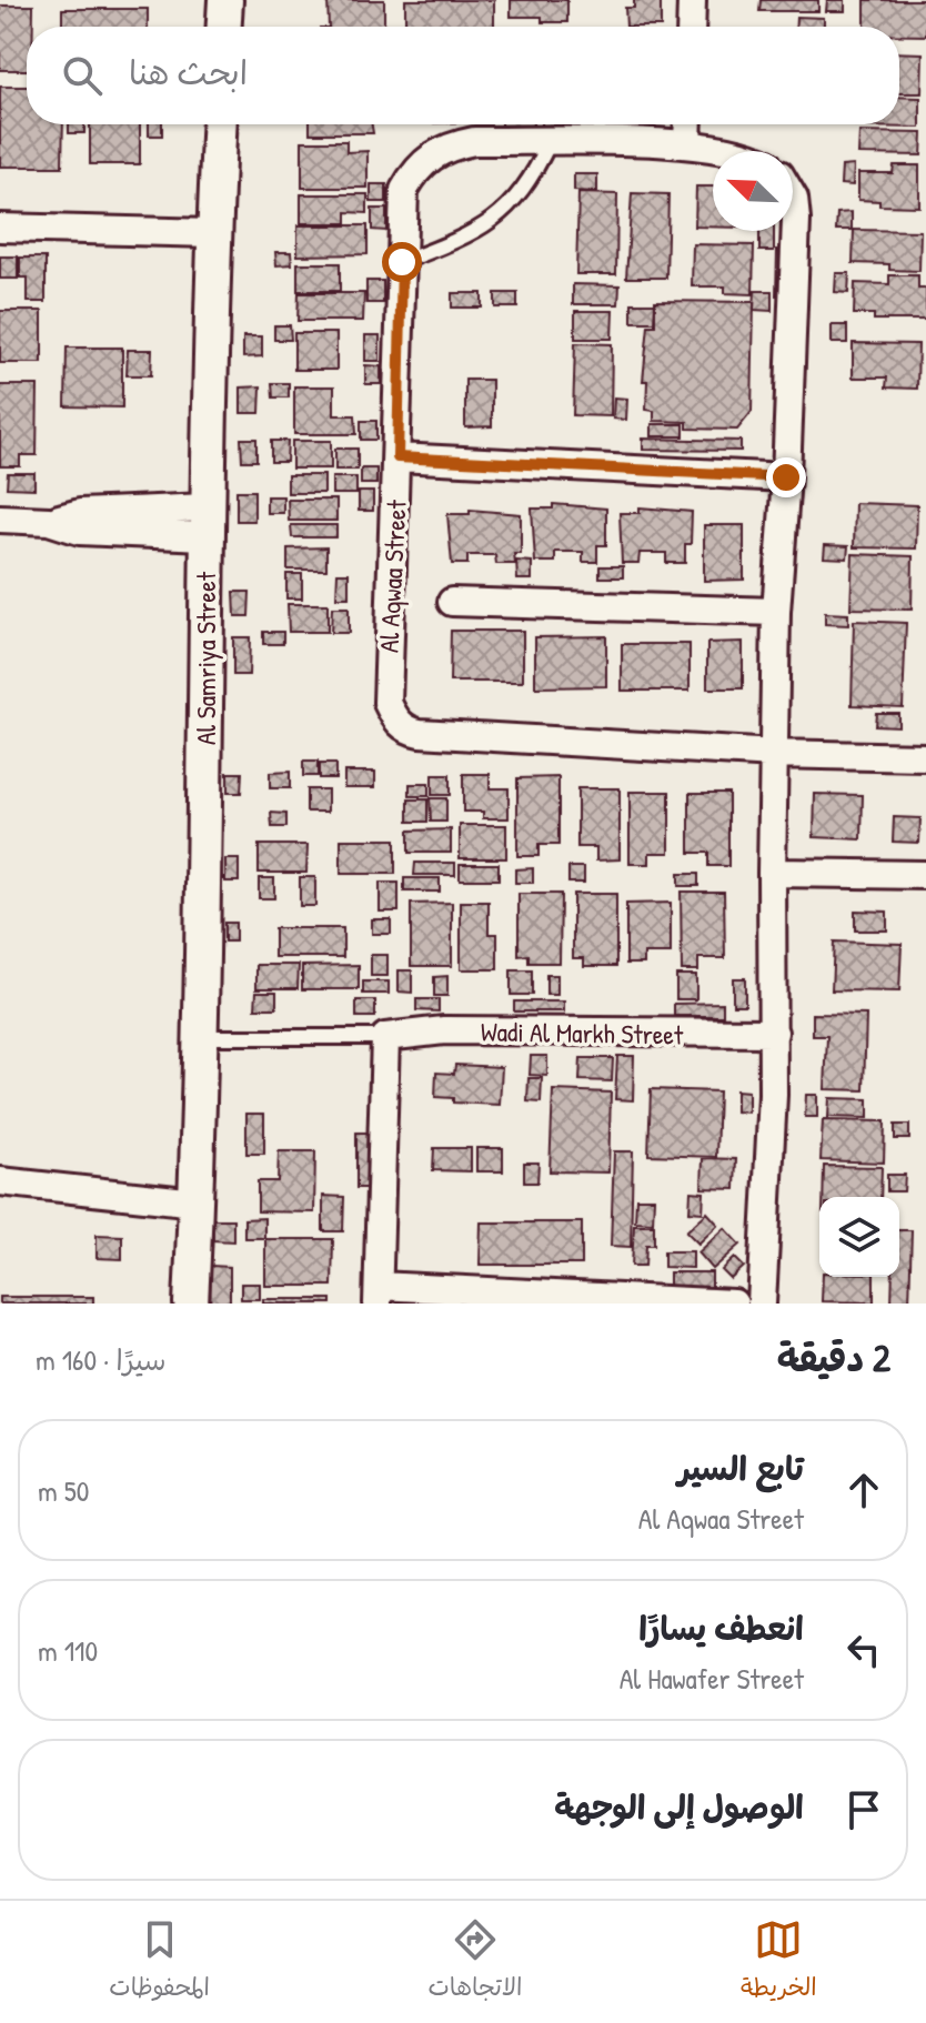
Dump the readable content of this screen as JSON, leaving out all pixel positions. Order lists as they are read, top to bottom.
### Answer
{
  "streets": {
    "street": ["Al Aqwaa Street", "Al Samriya Street", "Wadi Al Markh Street"]
  },
  "north": "top left",
  "page": {
    "search": "ابحث هنا",
    "heading": ["2 دقيقة", "سيرًا · 160 m"],
    "list": [
      ["تابع السير", "Al Aqwaa Street", "50 m"],
      ["انعطف يسارًا", "Al Hawafer Street", "110 m"],
      "الوصول إلى الوجهة"
    ],
    "nav": ["الخريطة", "الاتجاهات", "المحفوظات"]
  }
}
